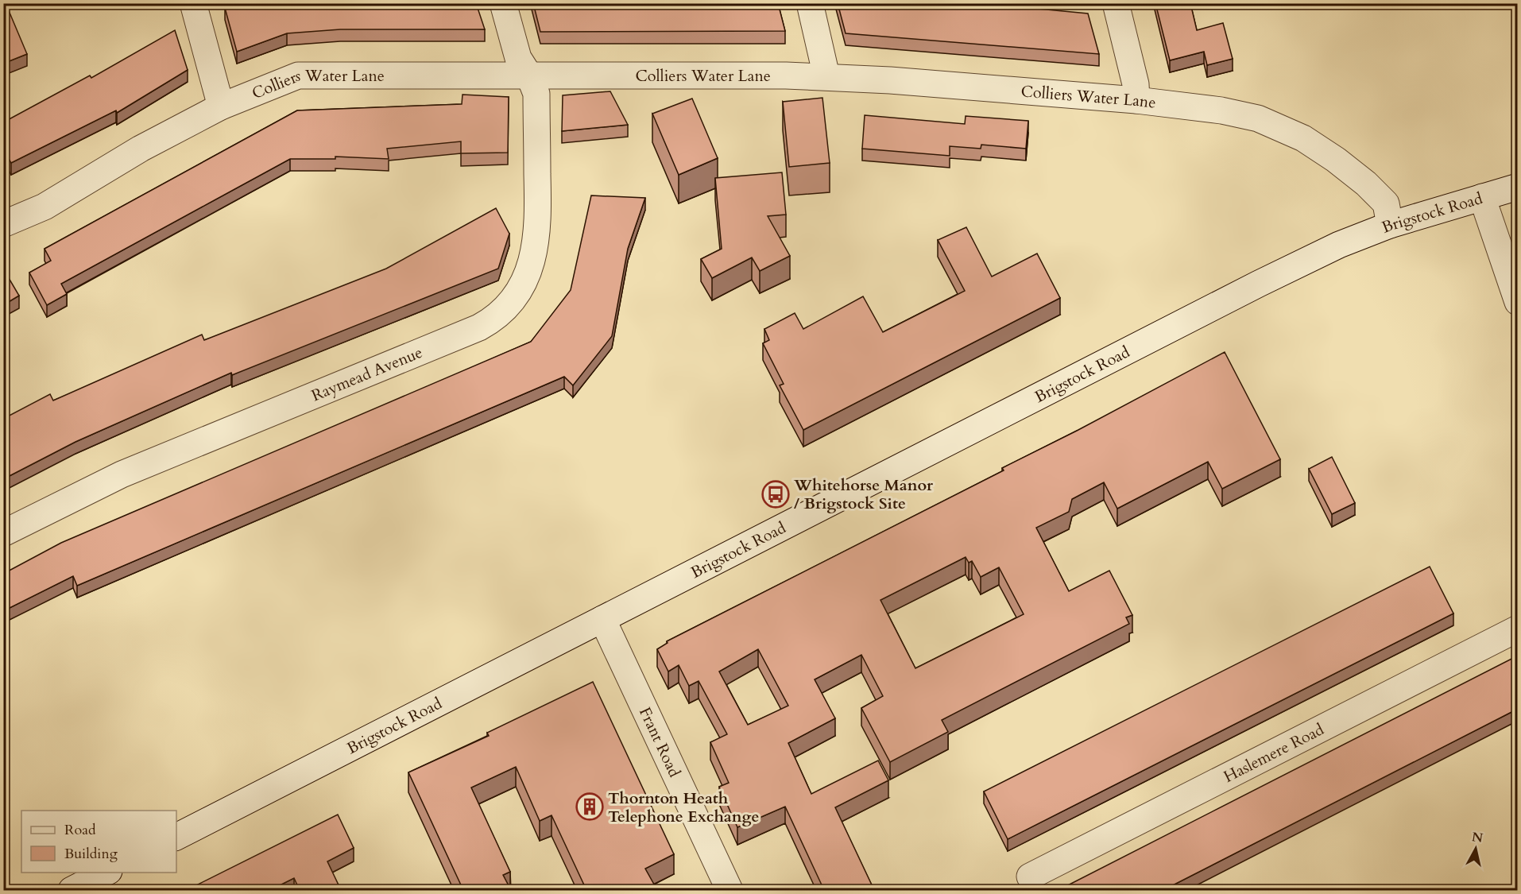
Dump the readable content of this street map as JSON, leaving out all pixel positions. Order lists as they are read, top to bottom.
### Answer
{
  "streets": {
    "street": [
      "Colliers Water Lane",
      "Brigstock Road",
      "Raymead Avenue",
      "Frant Road",
      "Haslemere Road"
    ]
  },
  "crossings": [
    ["Colliers Water Lane", "Brigstock Road"],
    ["Colliers Water Lane", "Raymead Avenue"],
    ["Brigstock Road", "Frant Road"]
  ],
  "places": {
    "bus stop": ["Whitehorse Manor / Brigstock Site"],
    "building": ["Thornton Heath Telephone Exchange"]
  },
  "legend": ["Road", "Building"],
  "north": "top"
}
